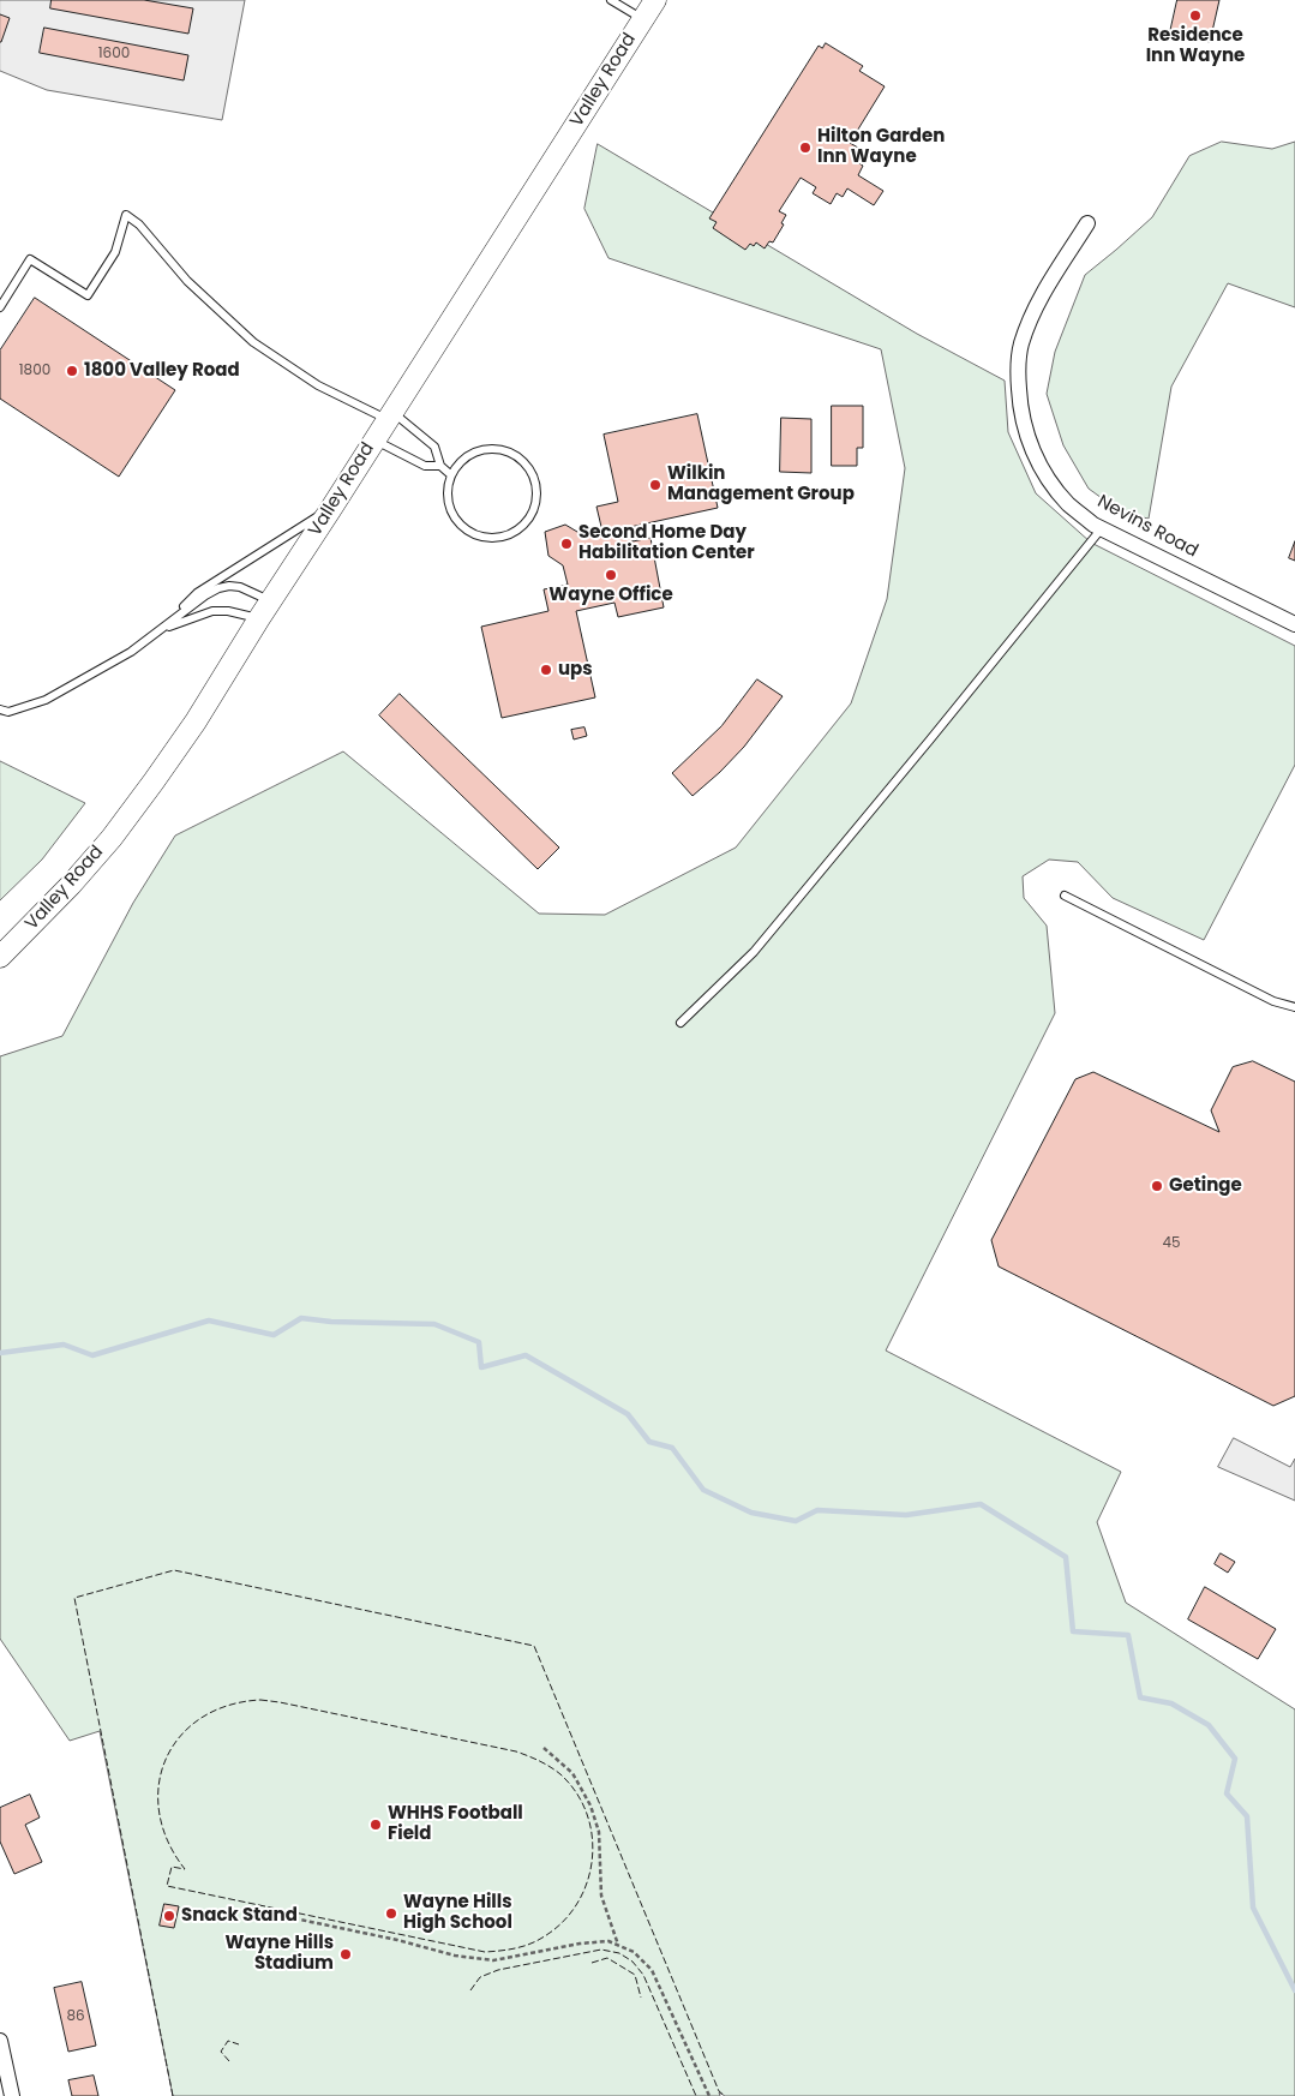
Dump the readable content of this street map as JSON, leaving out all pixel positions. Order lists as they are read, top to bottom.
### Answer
{
  "streets": {
    "main road": ["Valley Road"],
    "street": ["Nevins Road"]
  },
  "places": [
    "Residence Inn Wayne",
    "Hilton Garden Inn Wayne",
    "1800 Valley Road",
    "Wilkin Management Group",
    "Second Home Day Habilitation Center",
    "Wayne Office",
    "ups",
    "Getinge",
    "WHHS Football Field",
    "Wayne Hills High School",
    "Snack Stand",
    "Wayne Hills Stadium"
  ],
  "house_numbers": [
    "1600",
    "1800",
    "45",
    "86"
  ]
}
